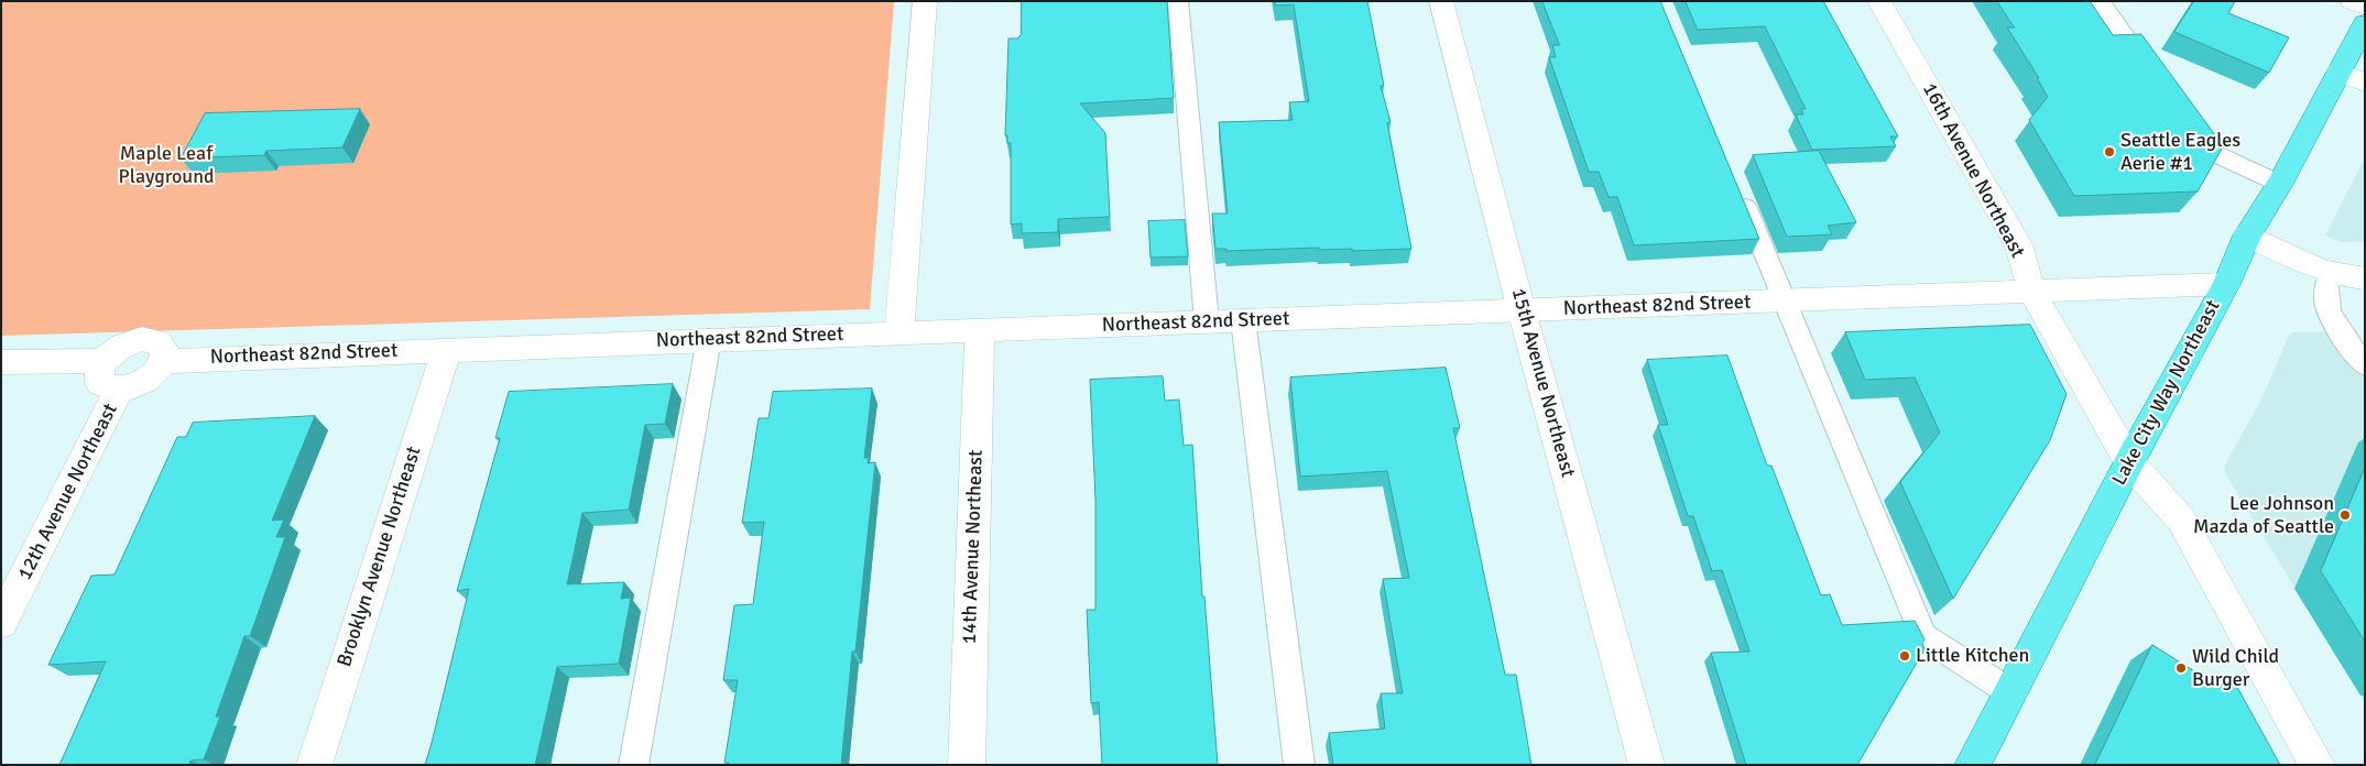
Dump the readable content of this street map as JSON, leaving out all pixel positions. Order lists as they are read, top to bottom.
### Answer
{
  "streets": {
    "main road": ["Lake City Way Northeast"],
    "street": [
      "16th Avenue Northeast",
      "Northeast 82nd Street",
      "15th Avenue Northeast",
      "12th Avenue Northeast",
      "14th Avenue Northeast",
      "Brooklyn Avenue Northeast"
    ]
  },
  "crossings": [
    ["16th Avenue Northeast", "Northeast 82nd Street"],
    ["16th Avenue Northeast", "Lake City Way Northeast"],
    ["Northeast 82nd Street", "15th Avenue Northeast"],
    ["Northeast 82nd Street", "Lake City Way Northeast"],
    ["Northeast 82nd Street", "12th Avenue Northeast"],
    ["Northeast 82nd Street", "14th Avenue Northeast"],
    ["Northeast 82nd Street", "Brooklyn Avenue Northeast"]
  ],
  "parks": ["Maple Leaf Playground"],
  "places": [
    "Seattle Eagles Aerie #1",
    "Lee Johnson Mazda of Seattle",
    "Little Kitchen",
    "Wild Child Burger"
  ]
}
